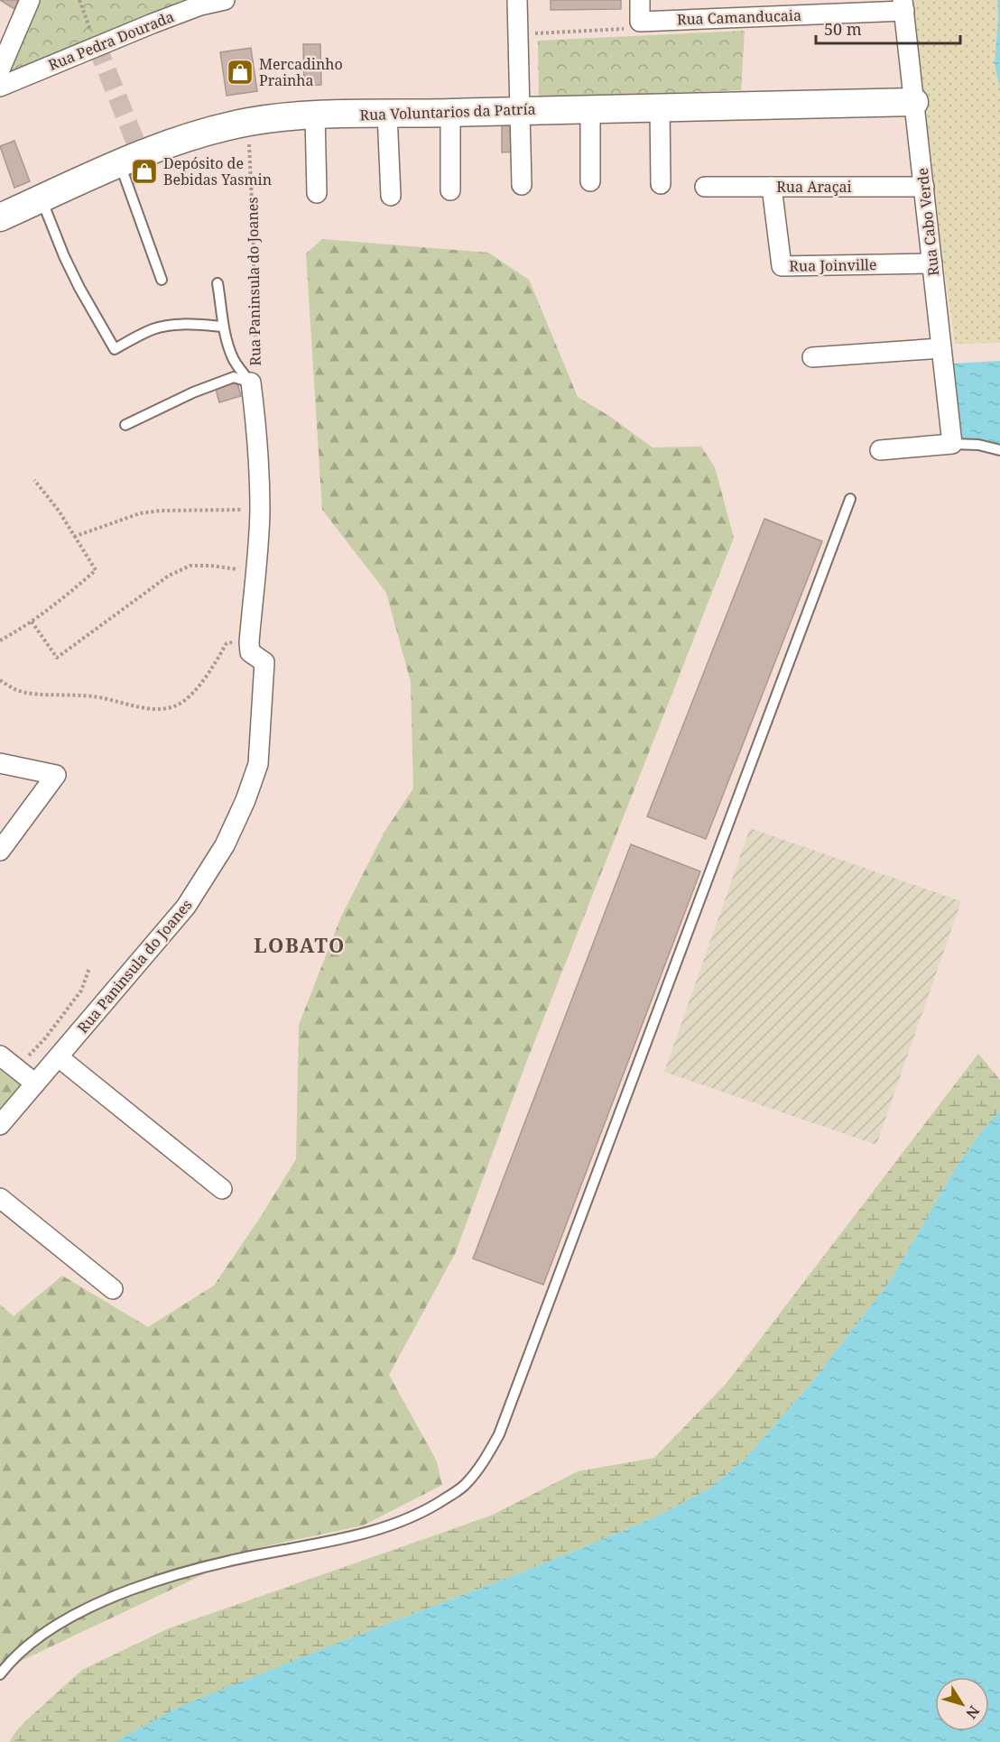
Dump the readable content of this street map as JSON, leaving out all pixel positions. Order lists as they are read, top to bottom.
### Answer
{
  "streets": {
    "street": [
      "Rua Camanducaia",
      "Rua Pedra Dourada",
      "Rua Voluntarios da Patría",
      "Rua Araçai",
      "Rua Cabo Verde",
      "Rua Joinville",
      "Rua Paninsula do Joanes"
    ]
  },
  "crossings": [
    ["Rua Camanducaia", "Rua Cabo Verde"],
    ["Rua Voluntarios da Patría", "Rua Cabo Verde"],
    ["Rua Voluntarios da Patría", "Rua Paninsula do Joanes"],
    ["Rua Araçai", "Rua Cabo Verde"],
    ["Rua Araçai", "Rua Joinville"],
    ["Rua Cabo Verde", "Rua Joinville"]
  ],
  "districts": ["LOBATO"],
  "places": {
    "shop": ["Mercadinho Prainha", "Depósito de Bebidas Yasmin"]
  },
  "scale_bar": "50 m",
  "north": "bottom right"
}
